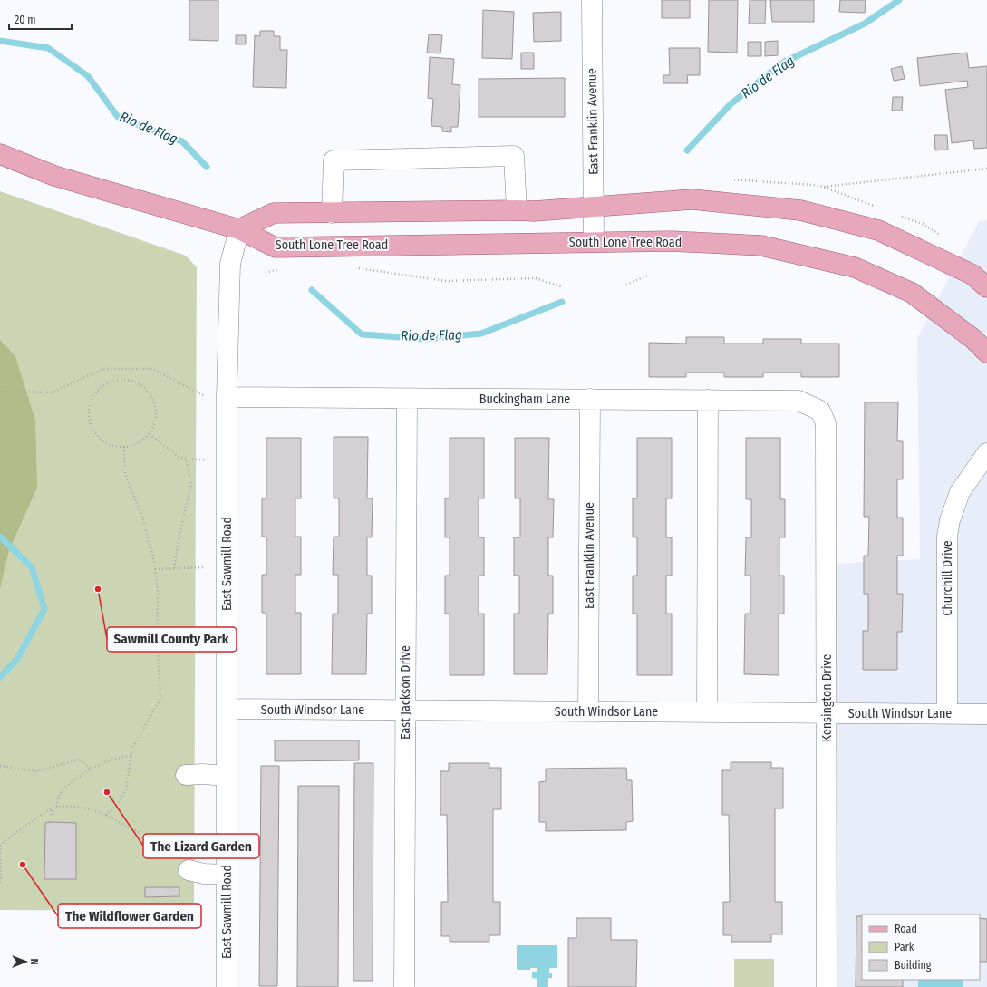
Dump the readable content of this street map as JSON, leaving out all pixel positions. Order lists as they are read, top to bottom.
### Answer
{
  "streets": {
    "main road": ["South Lone Tree Road"],
    "street": [
      "East Franklin Avenue",
      "Buckingham Lane",
      "East Sawmill Road",
      "Churchill Drive",
      "East Jackson Drive",
      "Kensington Drive",
      "South Windsor Lane"
    ]
  },
  "crossings": [
    ["East Franklin Avenue", "South Lone Tree Road"],
    ["East Franklin Avenue", "Buckingham Lane"],
    ["East Franklin Avenue", "South Windsor Lane"],
    ["South Lone Tree Road", "East Sawmill Road"],
    ["Buckingham Lane", "East Sawmill Road"],
    ["Buckingham Lane", "East Jackson Drive"],
    ["Buckingham Lane", "Kensington Drive"],
    ["East Sawmill Road", "South Windsor Lane"],
    ["Churchill Drive", "South Windsor Lane"],
    ["East Jackson Drive", "South Windsor Lane"],
    ["Kensington Drive", "South Windsor Lane"]
  ],
  "water": ["Rio de Flag"],
  "places": ["Sawmill County Park", "The Lizard Garden", "The Wildflower Garden"],
  "legend": ["Road", "Park", "Building"],
  "scale_bar": "20 m",
  "north": "right"
}
